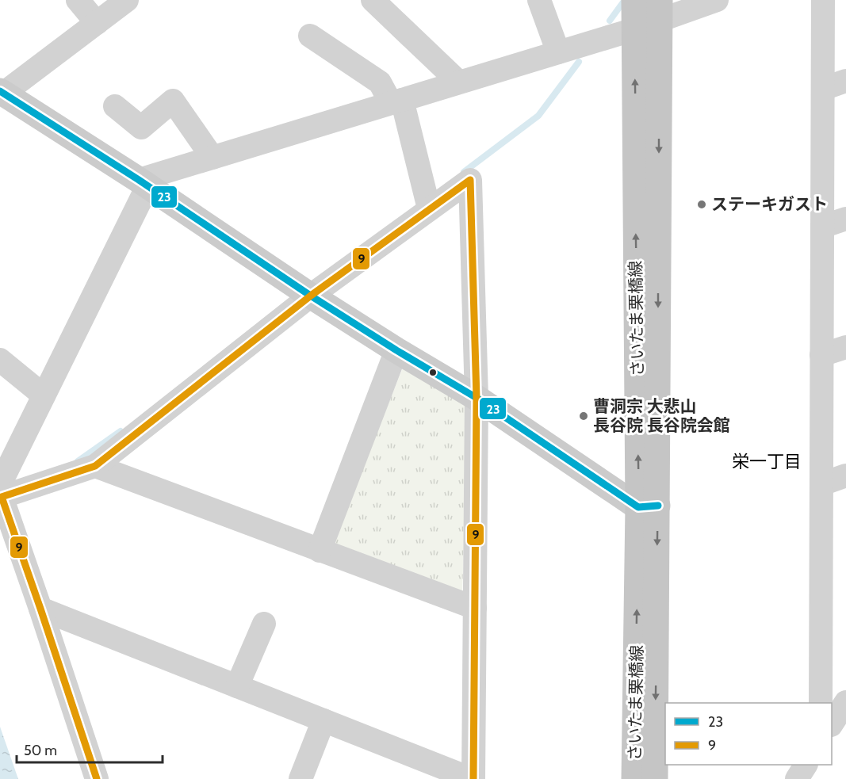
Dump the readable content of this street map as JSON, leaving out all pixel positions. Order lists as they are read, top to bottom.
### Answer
{
  "streets": {
    "main road": ["さいたま栗橋線"]
  },
  "districts": ["栄一丁目"],
  "places": ["ステーキガスト", "曹洞宗 大悲山 長谷院 長谷院会館"],
  "lines": ["transit line 23", "transit line 9"],
  "legend": ["23", "9"],
  "scale_bar": "50 m"
}
